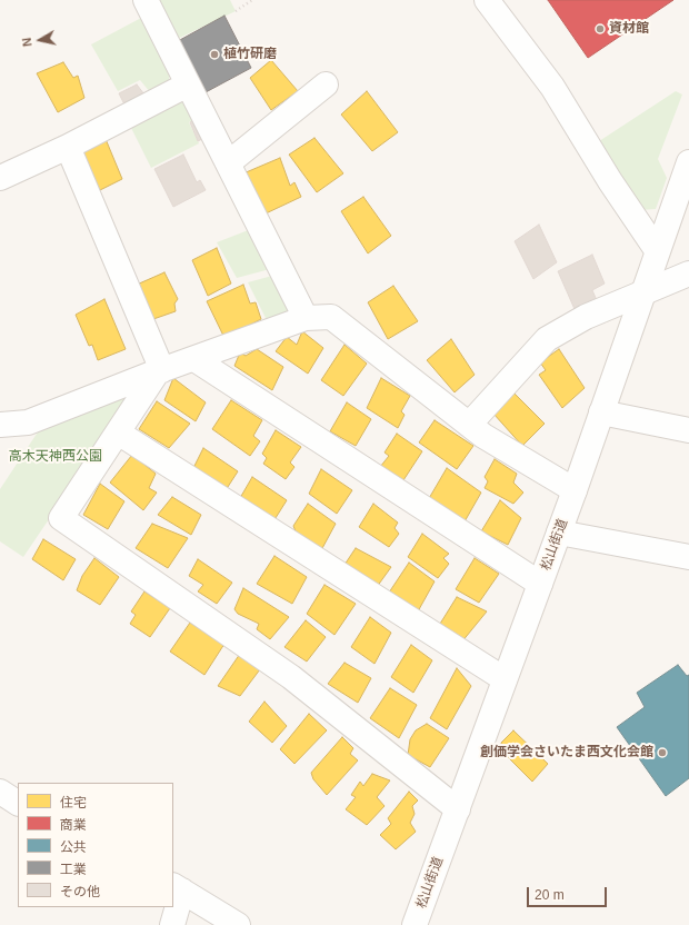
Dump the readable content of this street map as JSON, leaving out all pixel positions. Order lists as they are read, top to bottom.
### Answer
{
  "streets": {
    "street": ["松山街道"]
  },
  "parks": ["高木天神西公園"],
  "places": ["資材館", "植竹研磨", "創価学会さいたま西文化会館"],
  "legend": [
    "住宅",
    "商業",
    "公共",
    "工業",
    "その他"
  ],
  "scale_bar": "20 m",
  "north": "left"
}
